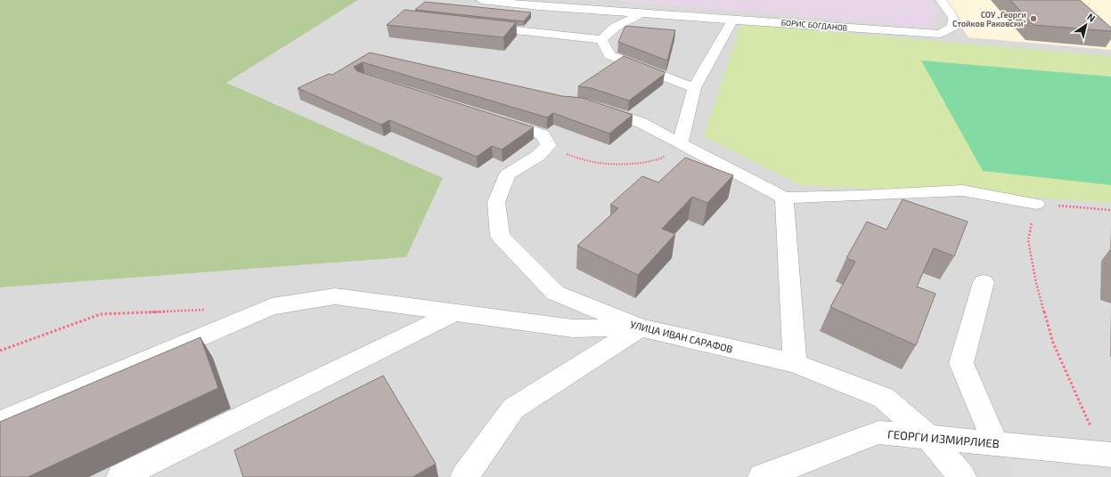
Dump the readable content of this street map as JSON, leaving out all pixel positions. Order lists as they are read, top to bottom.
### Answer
{
  "streets": {
    "street": ["БОРИС БОГДАНОВ", "УЛИЦА ИВАН САРАФОВ", "ГЕОРГИ ИЗМИРЛИЕВ"]
  },
  "crossings": [
    ["УЛИЦА ИВАН САРАФОВ", "ГЕОРГИ ИЗМИРЛИЕВ"]
  ],
  "places": ["СОУ „Георги Стойков Раковски”"],
  "north": "top right"
}
